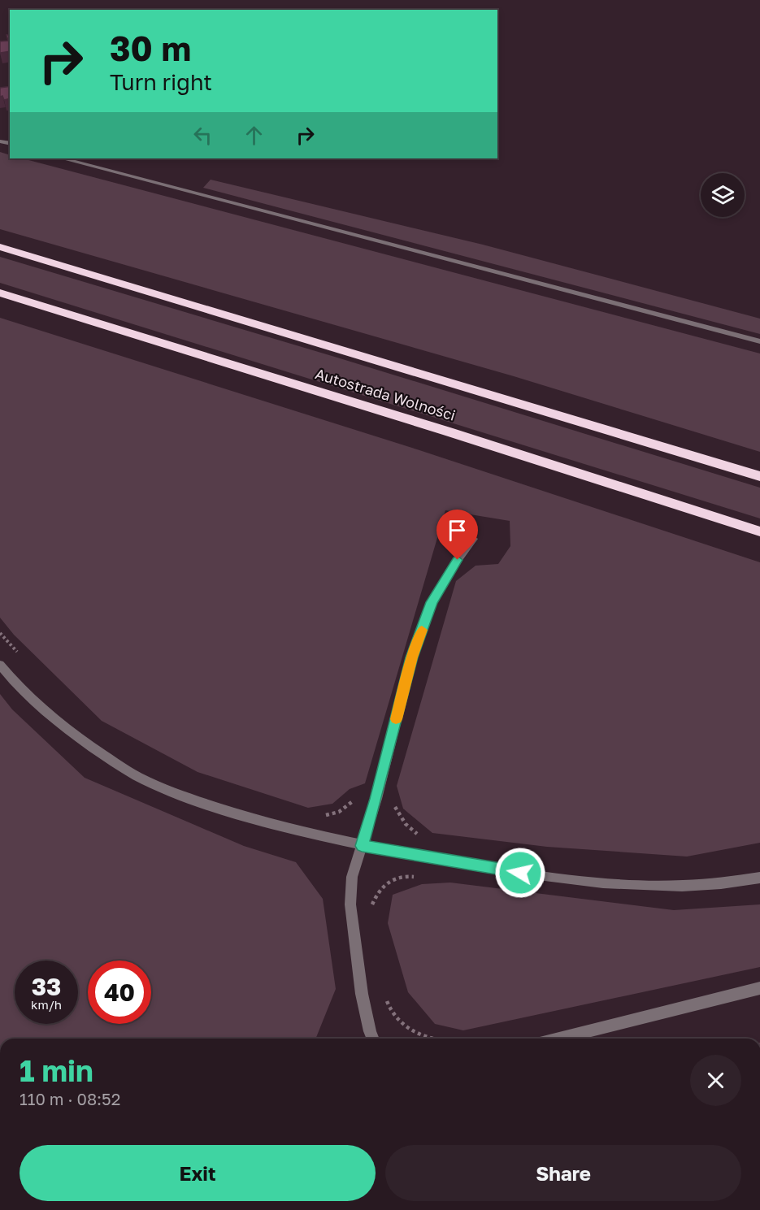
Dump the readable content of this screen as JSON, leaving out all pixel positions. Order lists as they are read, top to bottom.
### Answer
{
  "streets": {
    "highway": ["Autostrada Wolności"]
  },
  "page": {
    "turn": ["30 m", "Turn right"],
    "speed": "33 km/h",
    "limit": "40",
    "heading": ["1 min", "110 m · 08:52"],
    "buttons": ["Exit", "Share"]
  }
}
